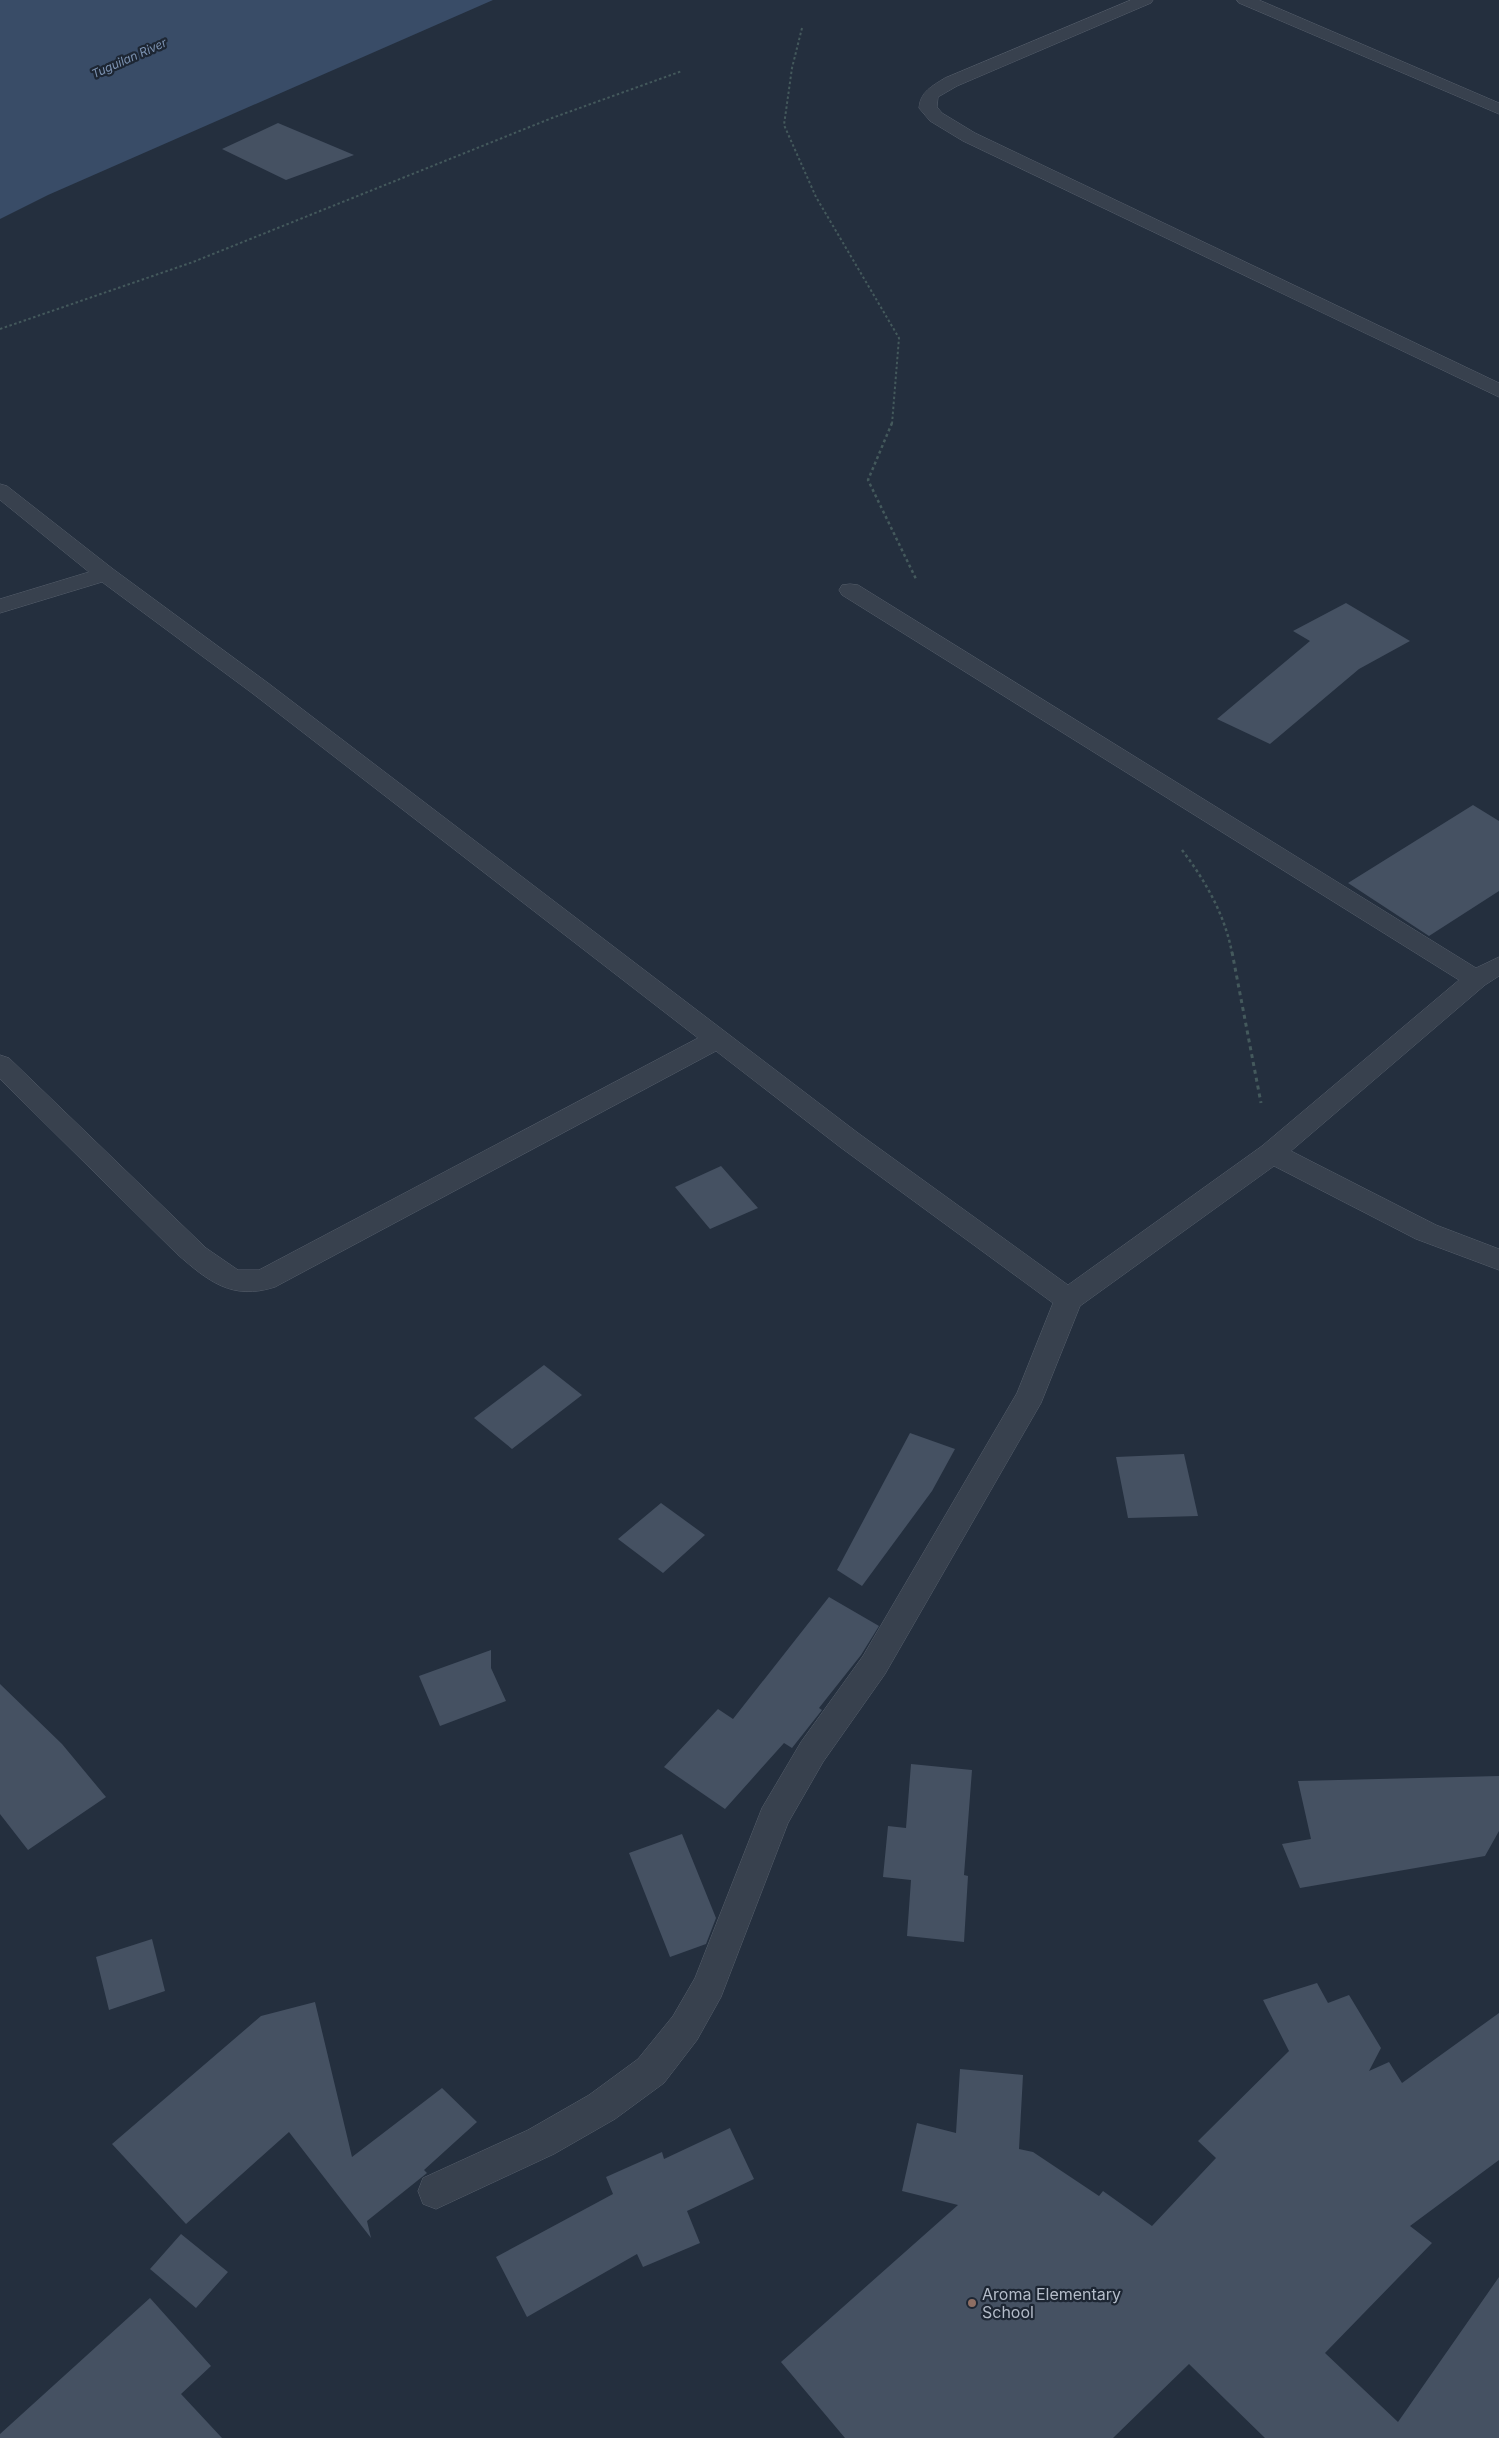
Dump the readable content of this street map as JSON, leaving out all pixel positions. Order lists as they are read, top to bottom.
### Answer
{
  "water": ["Tuguilan River"],
  "places": ["Aroma Elementary School"]
}
